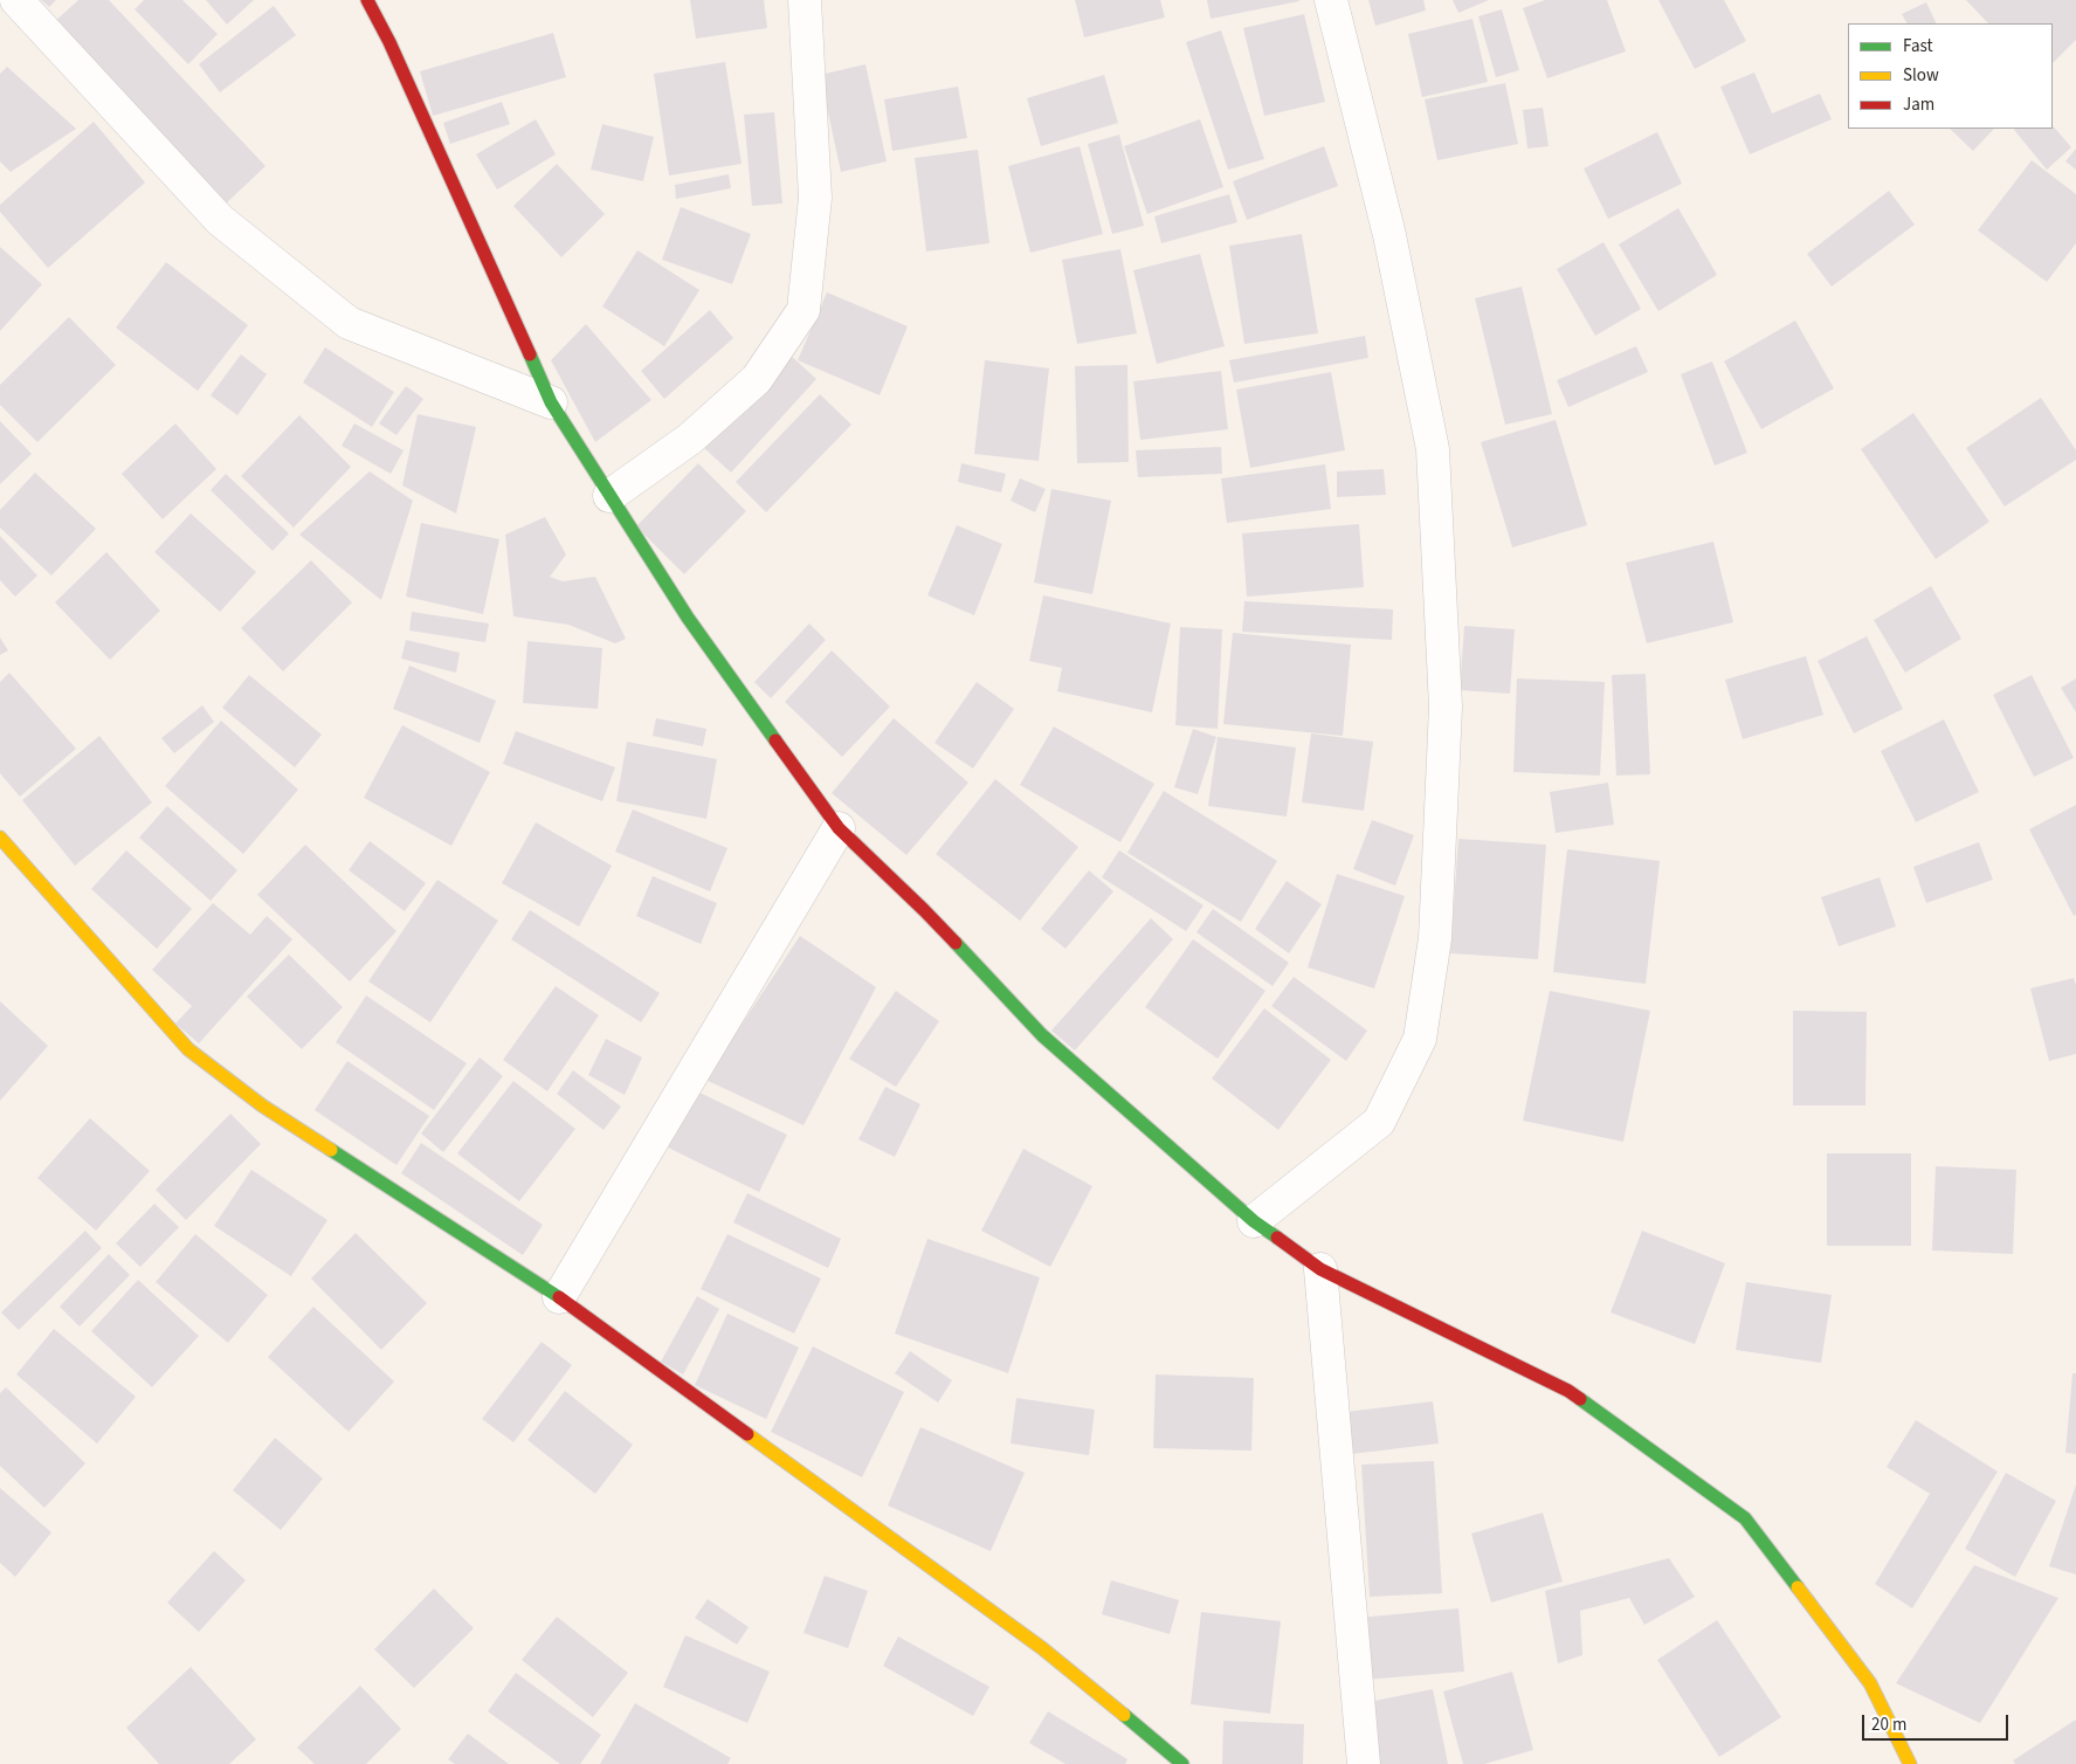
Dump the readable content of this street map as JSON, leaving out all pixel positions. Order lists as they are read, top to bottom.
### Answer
{
  "legend": ["Fast", "Slow", "Jam"],
  "scale_bar": "20 m"
}
